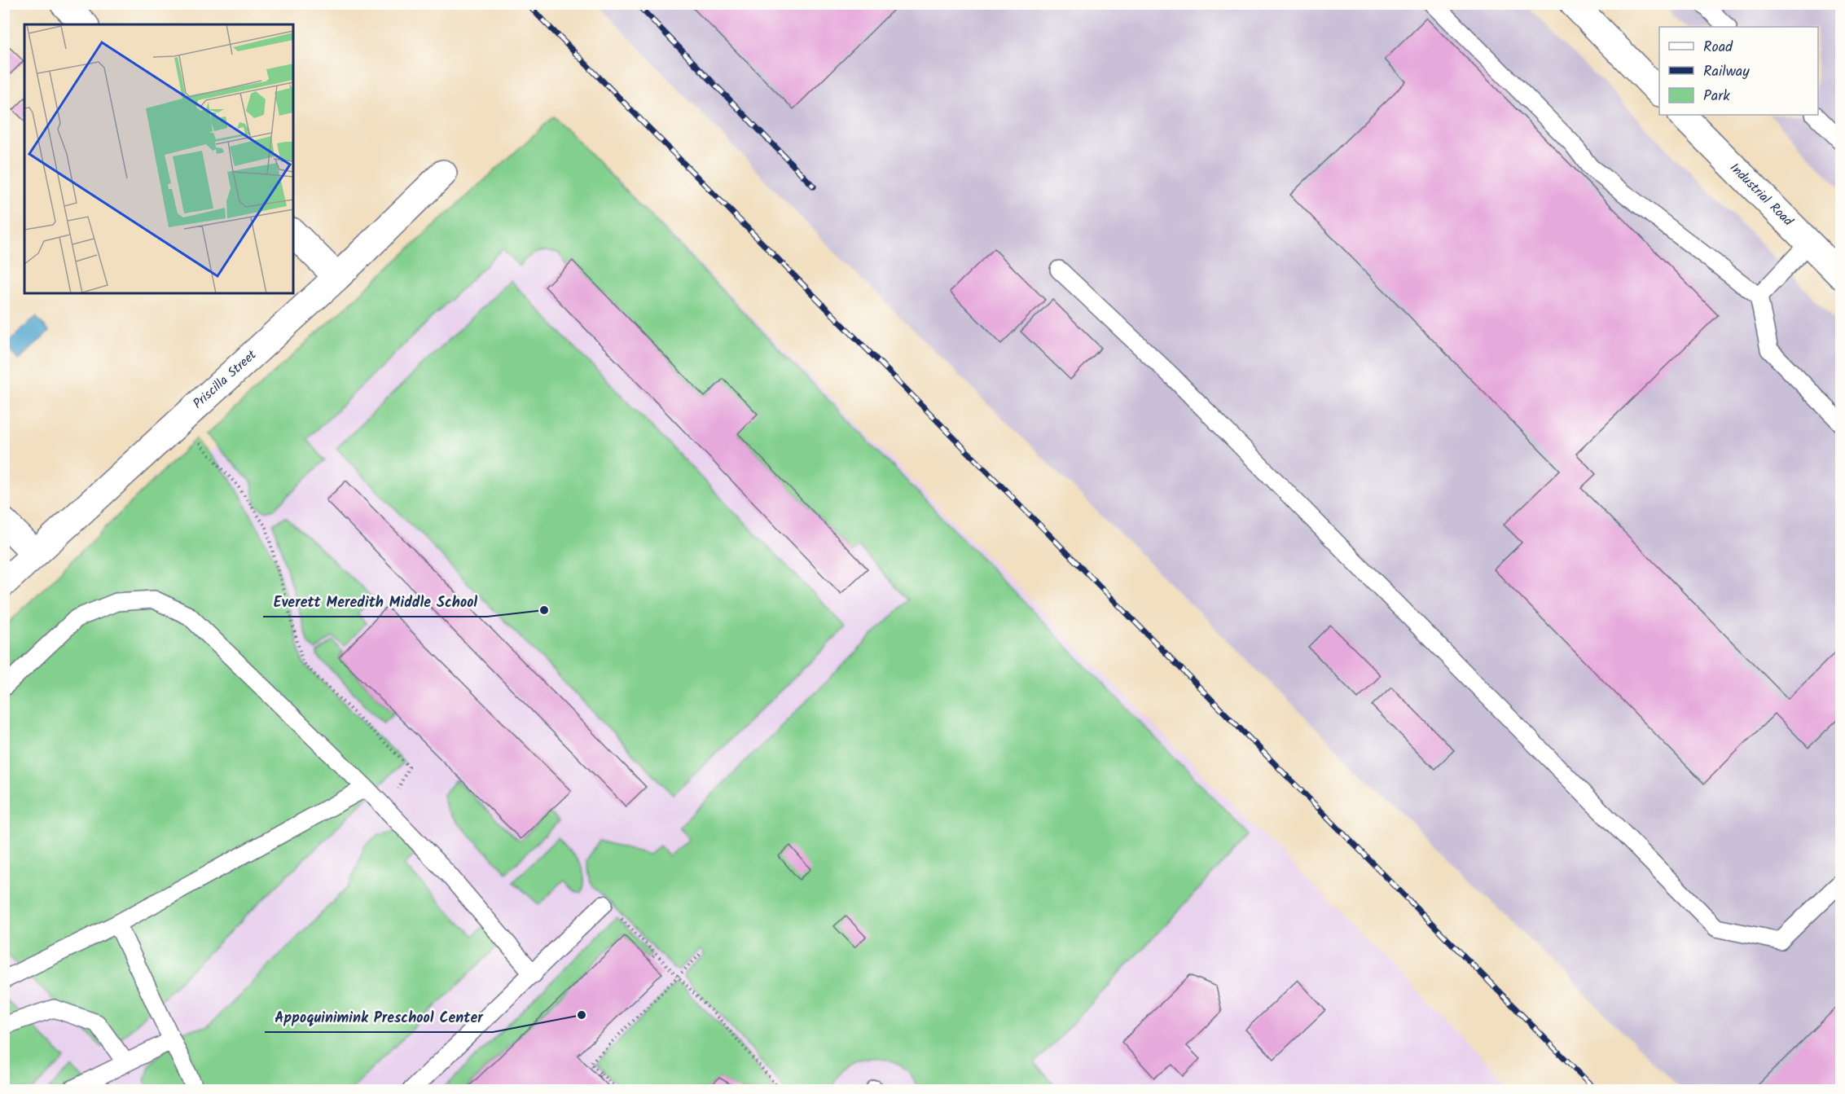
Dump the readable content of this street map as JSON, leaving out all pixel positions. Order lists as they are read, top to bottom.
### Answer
{
  "streets": {
    "street": ["Industrial Road", "Priscilla Street"]
  },
  "places": ["Everett Meredith Middle School", "Appoquinimink Preschool Center"],
  "legend": ["Road", "Railway", "Park"]
}
